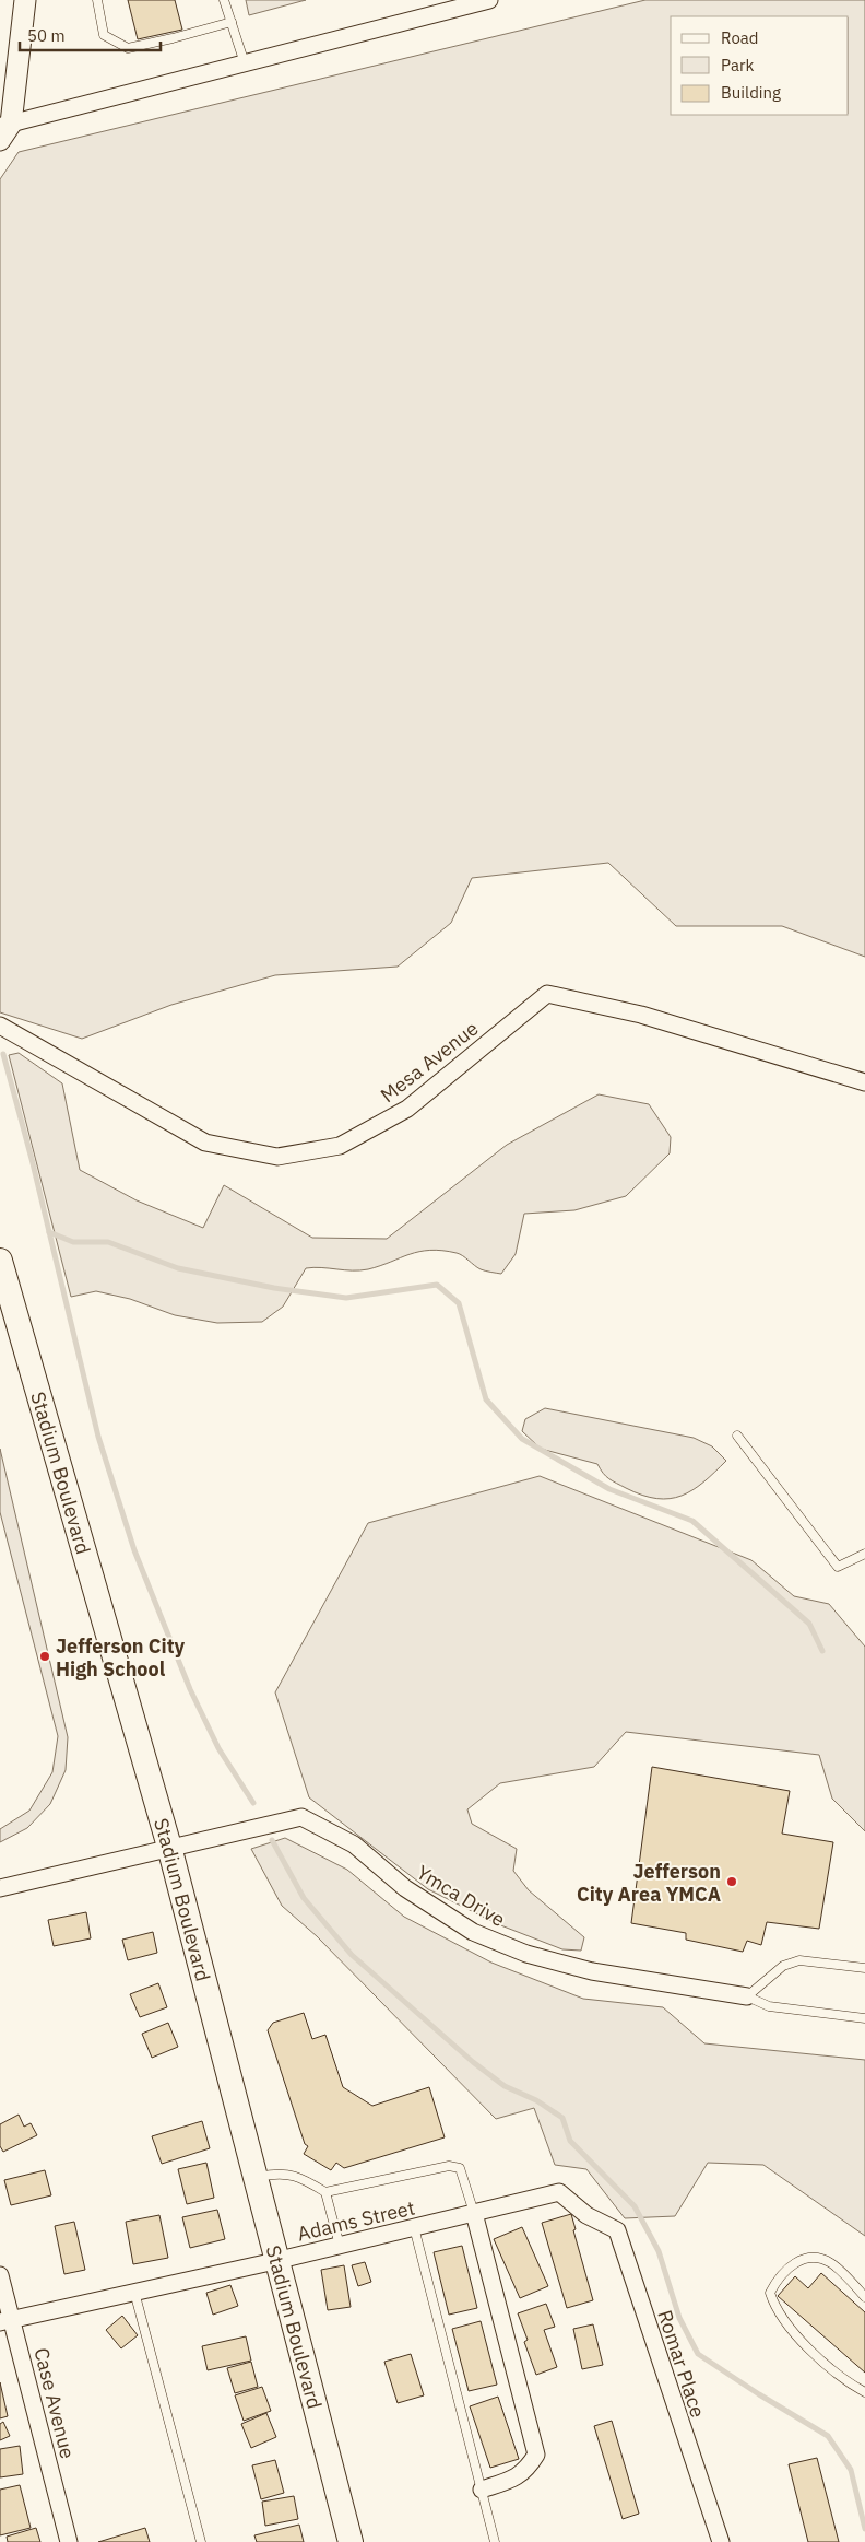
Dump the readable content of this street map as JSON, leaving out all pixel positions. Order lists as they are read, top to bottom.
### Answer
{
  "streets": {
    "main road": ["Stadium Boulevard"],
    "street": [
      "Mesa Avenue",
      "Ymca Drive",
      "Adams Street",
      "Romar Place",
      "Case Avenue"
    ]
  },
  "crossings": [
    ["Stadium Boulevard", "Ymca Drive"],
    ["Stadium Boulevard", "Adams Street"],
    ["Adams Street", "Romar Place"],
    ["Adams Street", "Case Avenue"]
  ],
  "places": ["Jefferson City High School", "Jefferson City Area YMCA"],
  "legend": ["Road", "Park", "Building"],
  "scale_bar": "50 m"
}
